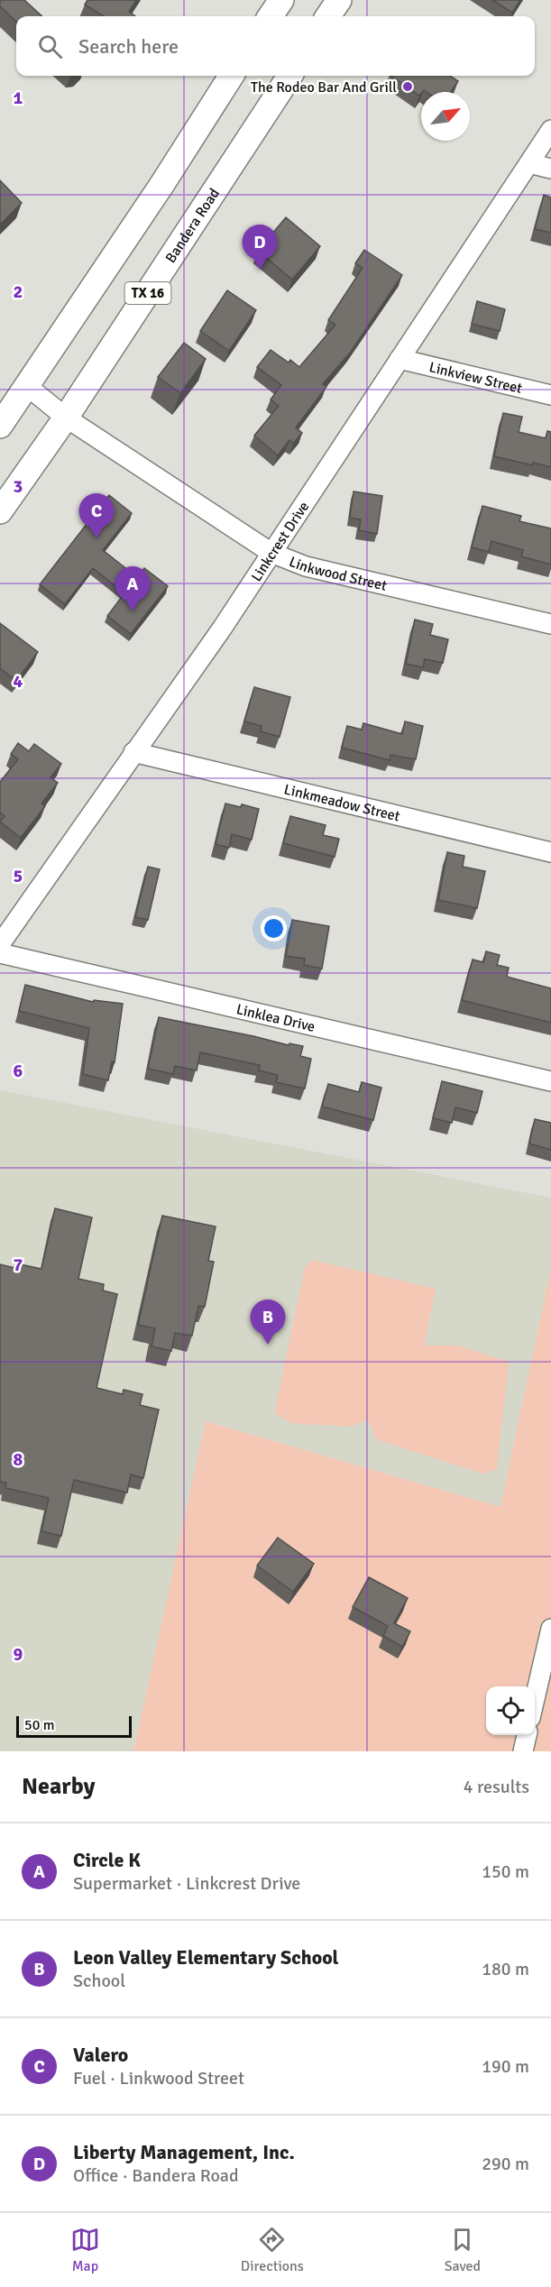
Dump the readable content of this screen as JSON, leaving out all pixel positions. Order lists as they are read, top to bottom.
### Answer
{
  "streets": {
    "main road": ["Bandera Road", "TX 16"],
    "street": [
      "Linkview Street",
      "Linkcrest Drive",
      "Linkwood Street",
      "Linkmeadow Street",
      "Linklea Drive"
    ]
  },
  "crossings": [
    ["Bandera Road", "Linkwood Street"],
    ["Linkview Street", "Linkcrest Drive"],
    ["Linkcrest Drive", "Linkwood Street"],
    ["Linkcrest Drive", "Linkmeadow Street"]
  ],
  "places": ["The Rodeo Bar And Grill"],
  "scale_bar": "50 m",
  "north": "top right",
  "page": {
    "search": "Search here",
    "pins": [
      "D",
      "C",
      "A",
      "B"
    ],
    "scale": "50 m",
    "heading": ["Nearby", "4 results"],
    "list": [
      {
        "mark": "A",
        "name": "Circle K",
        "note": "Supermarket · Linkcrest Drive",
        "value": "150 m"
      },
      {
        "mark": "B",
        "name": "Leon Valley Elementary School",
        "note": "School",
        "value": "180 m"
      },
      {
        "mark": "C",
        "name": "Valero",
        "note": "Fuel · Linkwood Street",
        "value": "190 m"
      },
      {
        "mark": "D",
        "name": "Liberty Management, Inc.",
        "note": "Office · Bandera Road",
        "value": "290 m"
      }
    ],
    "nav": ["Map", "Directions", "Saved"]
  },
  "grid": {
    "rows": [
      "1",
      "2",
      "3",
      "4",
      "5",
      "6",
      "7",
      "8",
      "9"
    ]
  }
}
